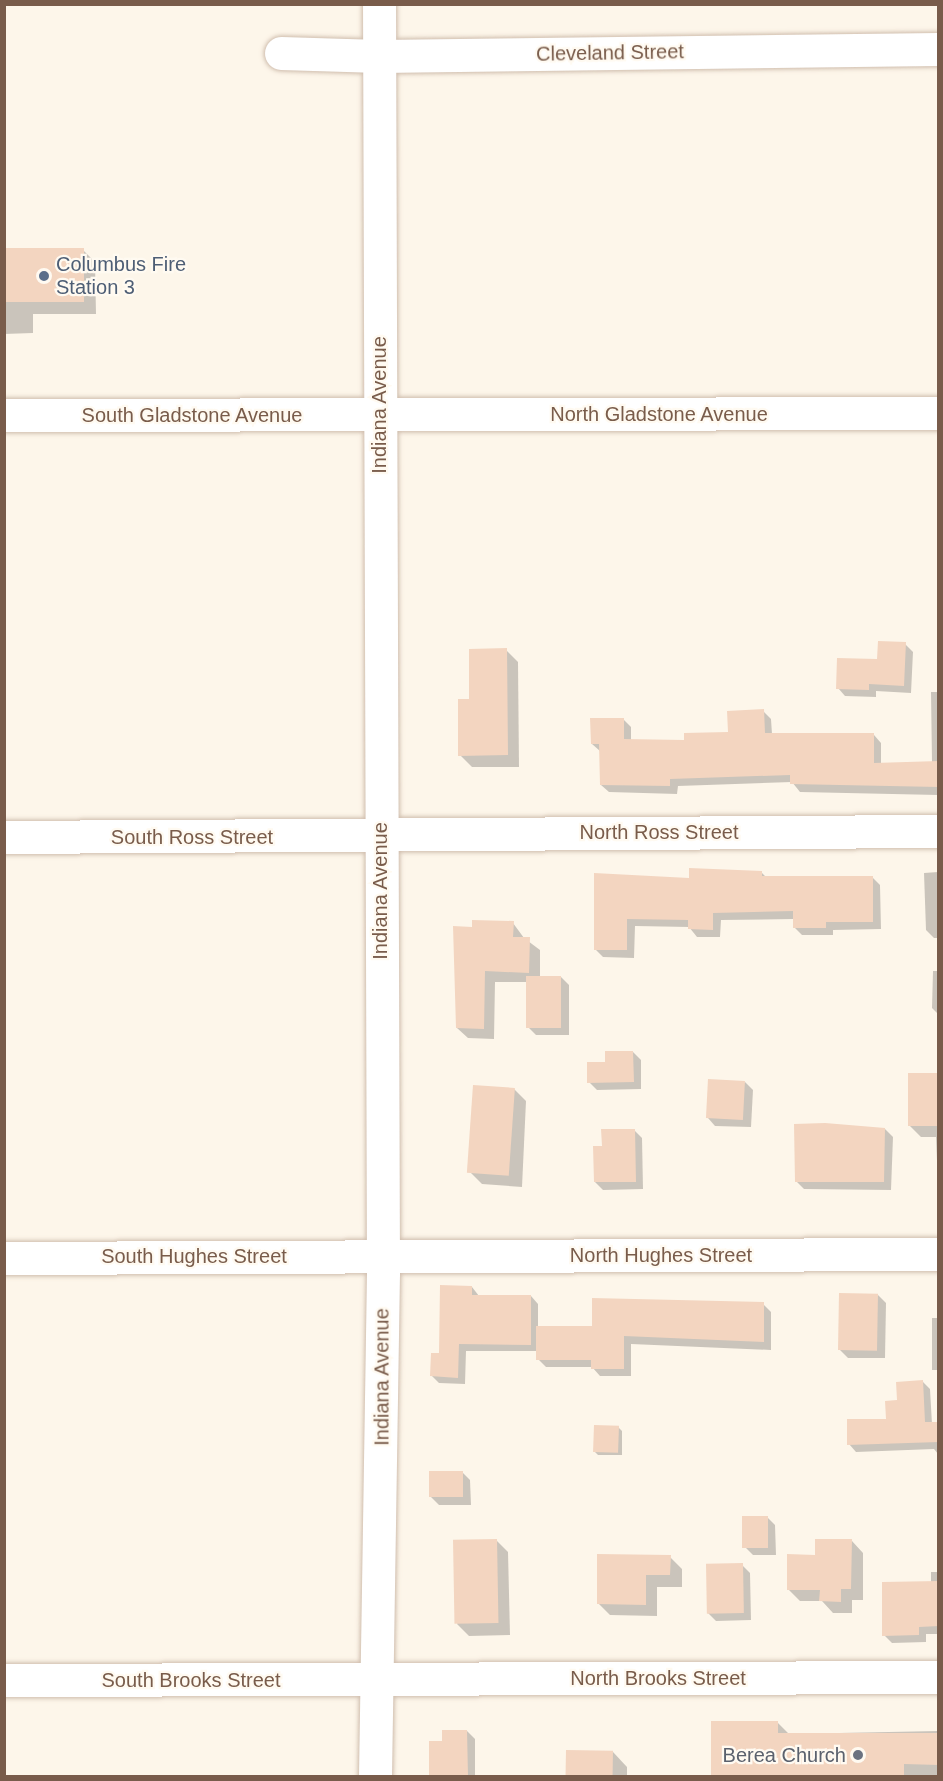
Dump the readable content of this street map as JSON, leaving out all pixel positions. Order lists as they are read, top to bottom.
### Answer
{
  "streets": {
    "street": [
      "Cleveland Street",
      "Indiana Avenue",
      "North Gladstone Avenue",
      "South Gladstone Avenue",
      "North Ross Street",
      "South Ross Street",
      "North Hughes Street",
      "South Hughes Street",
      "North Brooks Street",
      "South Brooks Street"
    ]
  },
  "crossings": [
    ["Cleveland Street", "Indiana Avenue"],
    ["Indiana Avenue", "North Gladstone Avenue"],
    ["Indiana Avenue", "South Gladstone Avenue"],
    ["Indiana Avenue", "North Ross Street"],
    ["Indiana Avenue", "South Ross Street"],
    ["Indiana Avenue", "North Hughes Street"],
    ["Indiana Avenue", "South Hughes Street"],
    ["Indiana Avenue", "North Brooks Street"],
    ["Indiana Avenue", "South Brooks Street"],
    ["North Gladstone Avenue", "South Gladstone Avenue"],
    ["North Ross Street", "South Ross Street"],
    ["North Hughes Street", "South Hughes Street"],
    ["North Brooks Street", "South Brooks Street"]
  ],
  "places": ["Columbus Fire Station 3", "Berea Church"]
}
